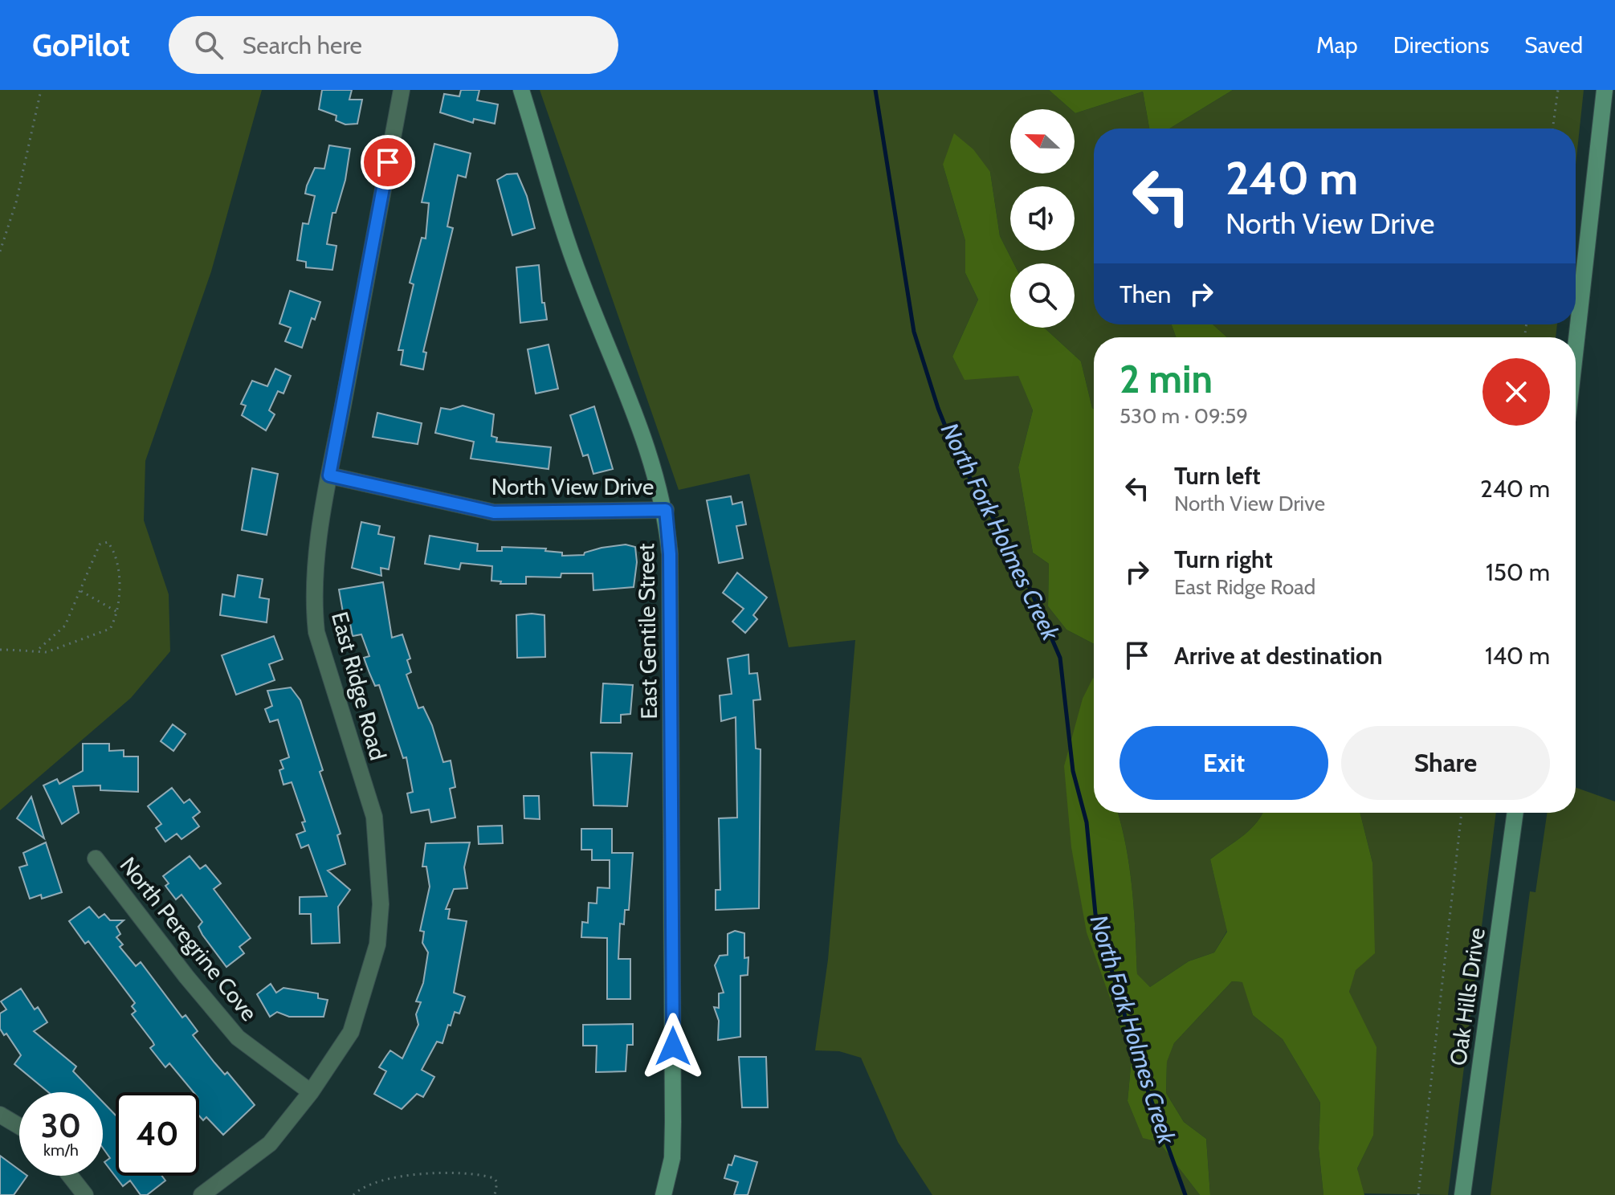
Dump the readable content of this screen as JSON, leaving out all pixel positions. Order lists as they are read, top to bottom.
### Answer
{
  "streets": {
    "street": [
      "North View Drive",
      "East Gentile Street",
      "East Ridge Road",
      "North Peregrine Cove",
      "Oak Hills Drive"
    ]
  },
  "crossings": [
    ["North View Drive", "East Gentile Street"],
    ["North View Drive", "East Ridge Road"],
    ["East Ridge Road", "North Peregrine Cove"]
  ],
  "water": ["North Fork Holmes Creek"],
  "north": "left",
  "page": {
    "header": "GoPilot",
    "search": "Search here",
    "nav": ["Map", "Directions", "Saved"],
    "turn": ["240 m", "North View Drive"],
    "then": "Then",
    "heading": ["2 min", "530 m · 09:59"],
    "list": [
      {
        "name": "Turn left",
        "note": "North View Drive",
        "value": "240 m"
      },
      {
        "name": "Turn right",
        "note": "East Ridge Road",
        "value": "150 m"
      },
      {
        "name": "Arrive at destination",
        "value": "140 m"
      }
    ],
    "buttons": ["Exit", "Share"],
    "speed": "30 km/h",
    "limit": "40"
  }
}
